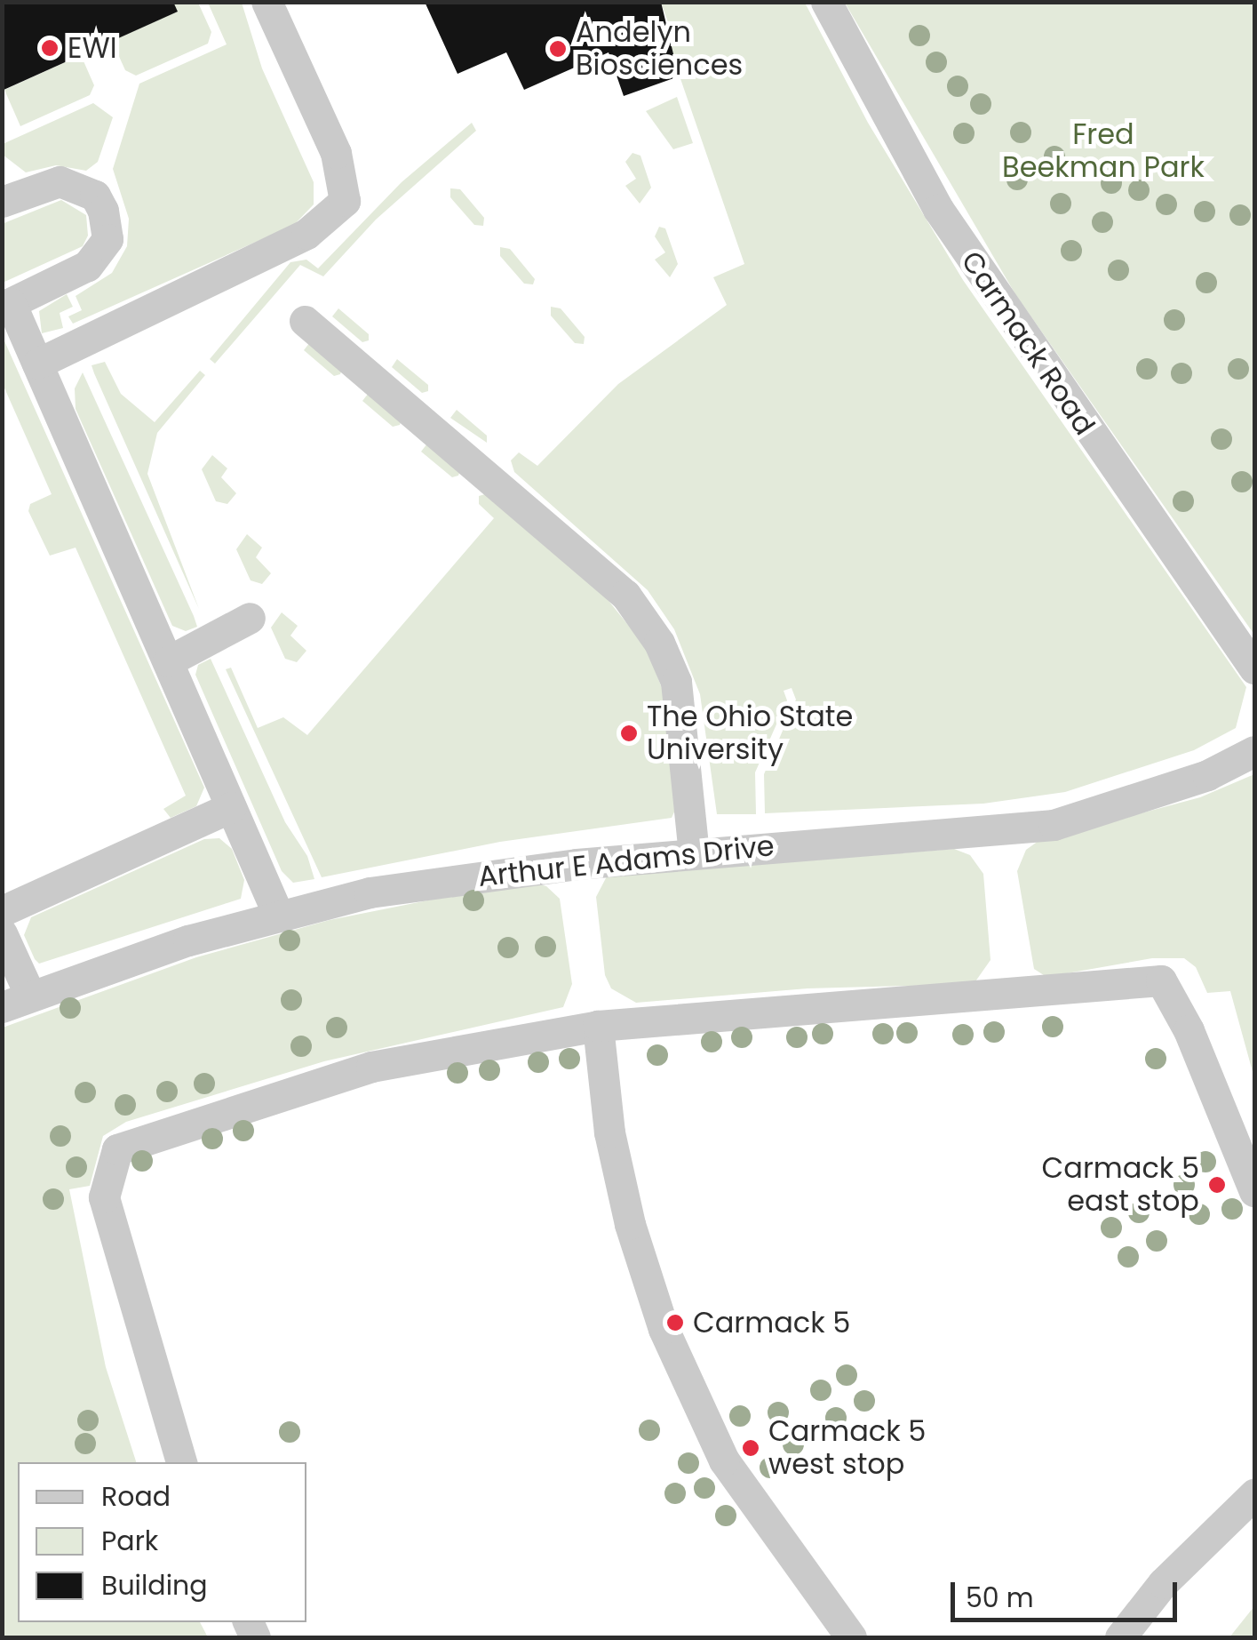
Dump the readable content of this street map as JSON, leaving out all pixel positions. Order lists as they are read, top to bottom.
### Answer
{
  "streets": {
    "street": ["Carmack Road", "Arthur E Adams Drive"]
  },
  "parks": ["Fred Beekman Park"],
  "places": [
    "EWI",
    "Andelyn Biosciences",
    "The Ohio State University",
    "Carmack 5 east stop",
    "Carmack 5",
    "Carmack 5 west stop"
  ],
  "legend": ["Road", "Park", "Building"],
  "scale_bar": "50 m"
}
